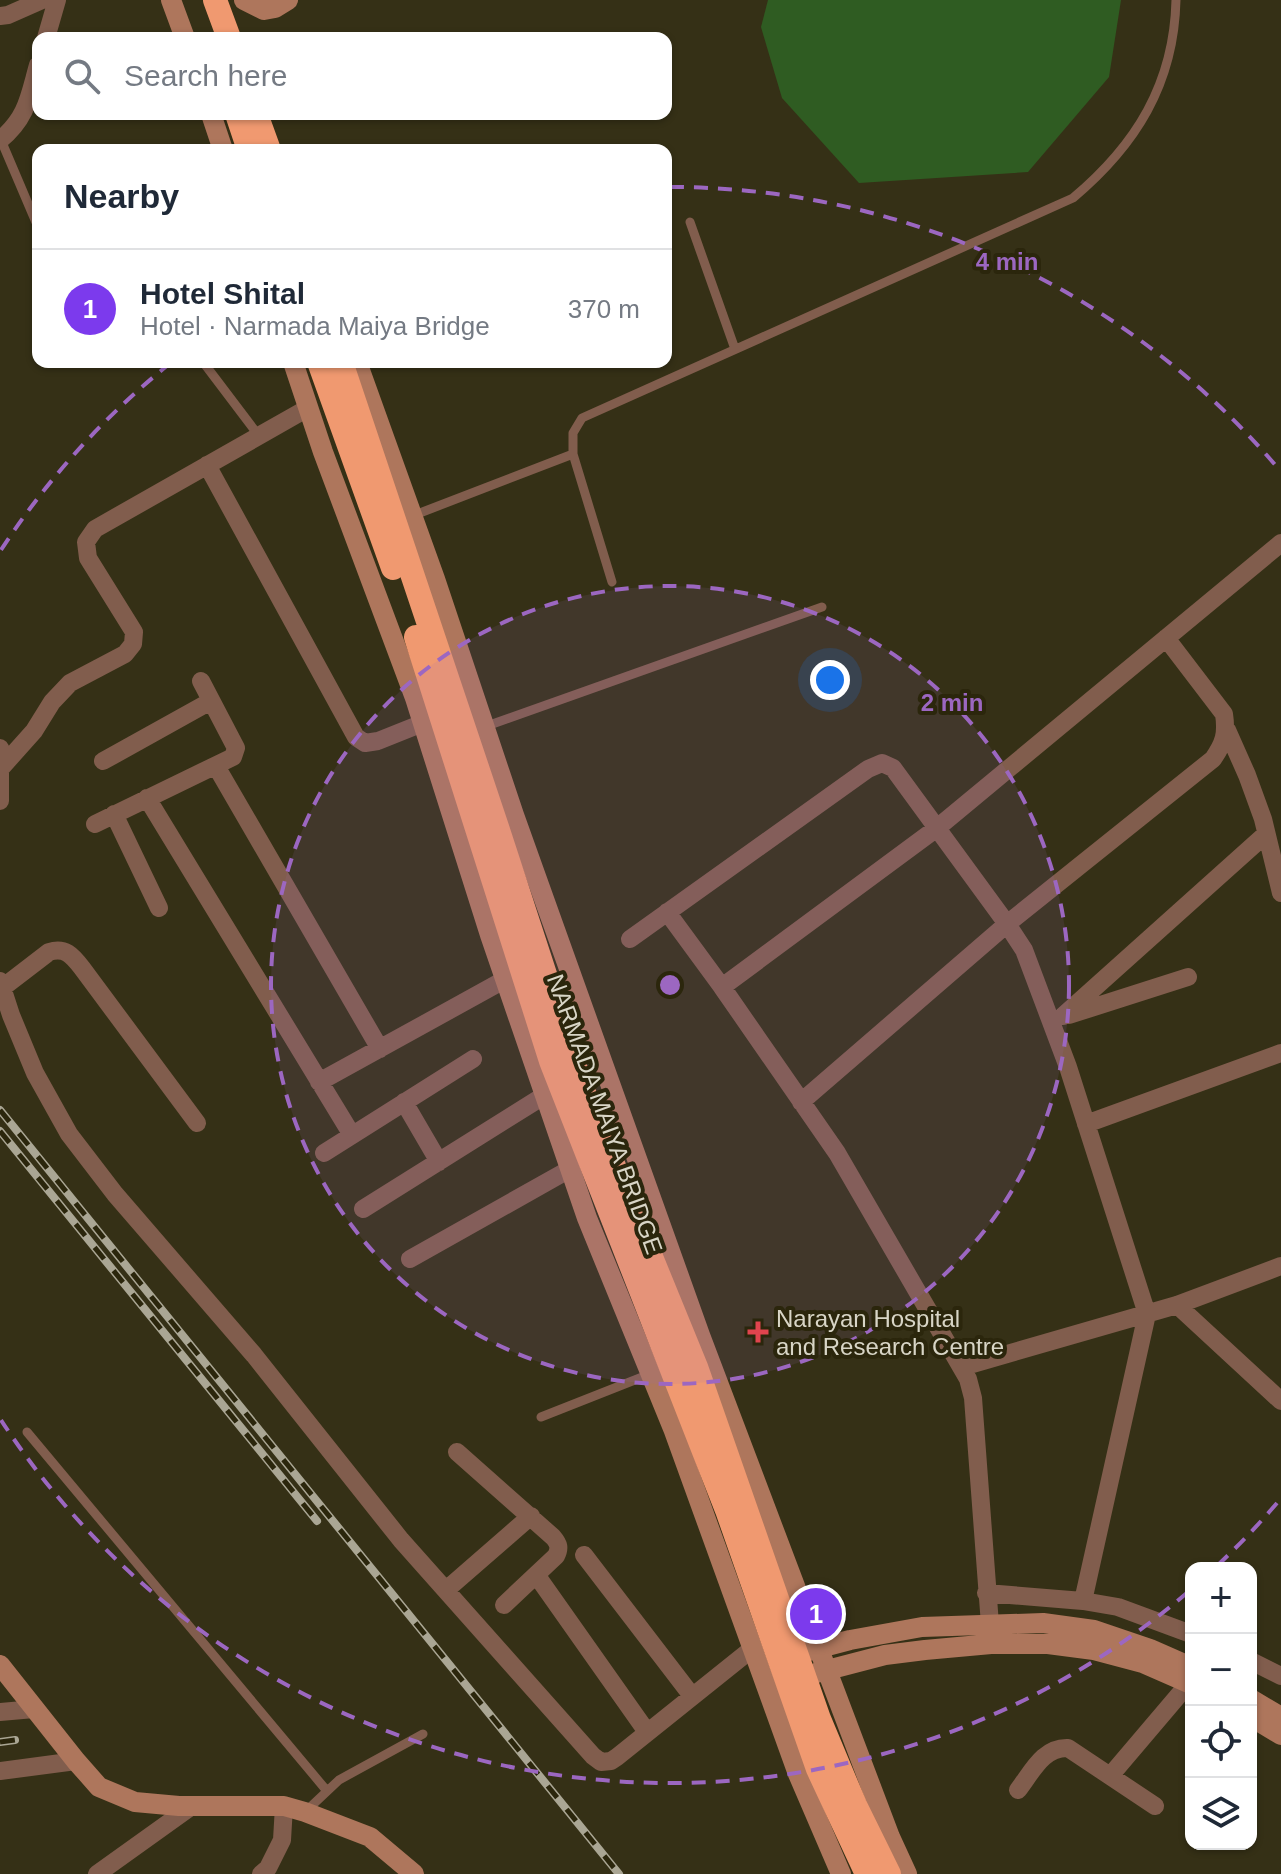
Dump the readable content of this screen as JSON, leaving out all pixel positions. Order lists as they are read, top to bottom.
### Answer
{
  "streets": {
    "highway": ["NARMADA MAIYA BRIDGE"]
  },
  "places": {
    "health": ["Narayan Hospital and Research Centre"]
  },
  "page": {
    "search": "Search here",
    "heading": "Nearby",
    "list": [
      {
        "mark": "1",
        "name": "Hotel Shital",
        "note": "Hotel · Narmada Maiya Bridge",
        "value": "370 m"
      }
    ],
    "map_buttons": ["+", "−"],
    "pins": "1"
  },
  "rings": ["4 min", "2 min"]
}
